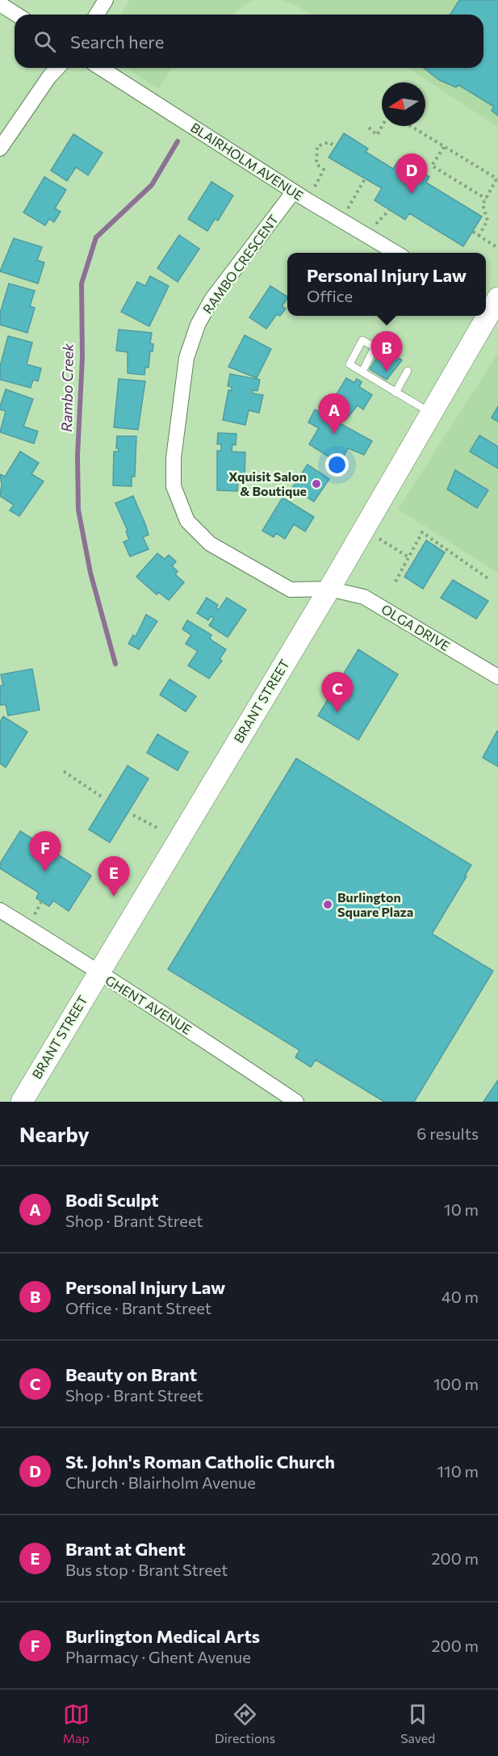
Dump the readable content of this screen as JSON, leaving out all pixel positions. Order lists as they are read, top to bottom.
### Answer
{
  "streets": {
    "main road": ["BRANT STREET"],
    "street": [
      "BLAIRHOLM AVENUE",
      "RAMBO CRESCENT",
      "OLGA DRIVE",
      "GHENT AVENUE"
    ]
  },
  "crossings": [
    ["BLAIRHOLM AVENUE", "RAMBO CRESCENT"],
    ["RAMBO CRESCENT", "OLGA DRIVE"],
    ["RAMBO CRESCENT", "BRANT STREET"],
    ["OLGA DRIVE", "BRANT STREET"],
    ["BRANT STREET", "GHENT AVENUE"]
  ],
  "water": ["Rambo Creek"],
  "places": ["Xquisit Salon & Boutique", "Burlington Square Plaza"],
  "north": "left",
  "page": {
    "search": "Search here",
    "pins": [
      "D",
      "B",
      "A",
      "C",
      "F",
      "E"
    ],
    "popup": ["Personal Injury Law", "Office"],
    "heading": ["Nearby", "6 results"],
    "list": [
      {
        "mark": "A",
        "name": "Bodi Sculpt",
        "note": "Shop · Brant Street",
        "value": "10 m"
      },
      {
        "mark": "B",
        "name": "Personal Injury Law",
        "note": "Office · Brant Street",
        "value": "40 m"
      },
      {
        "mark": "C",
        "name": "Beauty on Brant",
        "note": "Shop · Brant Street",
        "value": "100 m"
      },
      {
        "mark": "D",
        "name": "St. John's Roman Catholic Church",
        "note": "Church · Blairholm Avenue",
        "value": "110 m"
      },
      {
        "mark": "E",
        "name": "Brant at Ghent",
        "note": "Bus stop · Brant Street",
        "value": "200 m"
      },
      {
        "mark": "F",
        "name": "Burlington Medical Arts",
        "note": "Pharmacy · Ghent Avenue",
        "value": "200 m"
      }
    ],
    "nav": ["Map", "Directions", "Saved"]
  }
}
